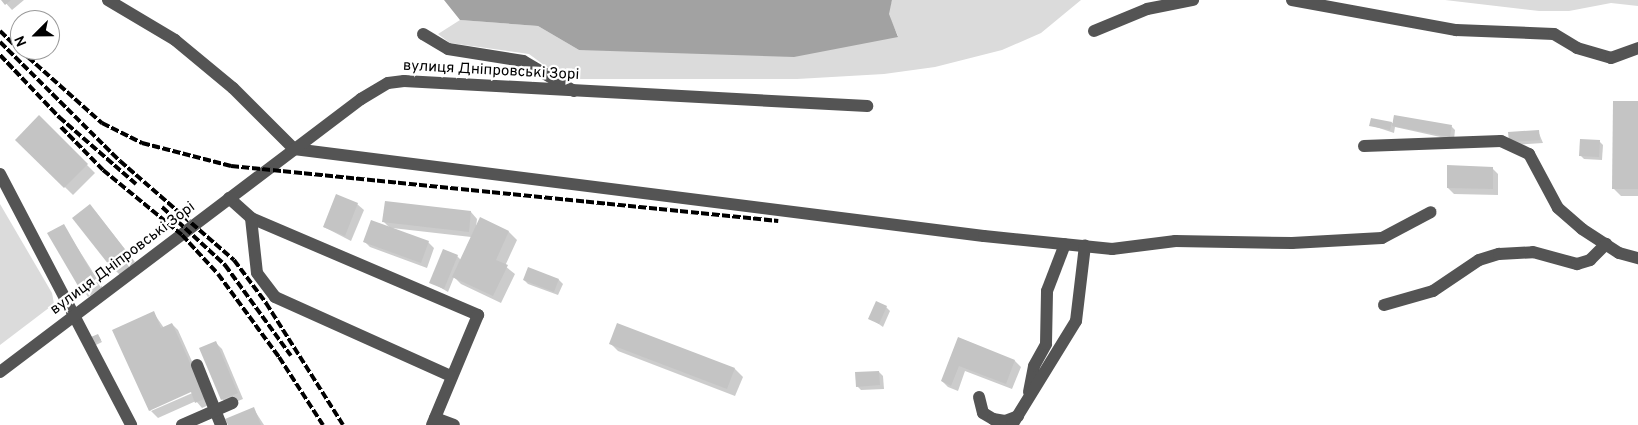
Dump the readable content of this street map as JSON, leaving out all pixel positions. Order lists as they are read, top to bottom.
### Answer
{
  "streets": {
    "street": ["вулиця Дніпровські Зорі"]
  },
  "north": "bottom left"
}
